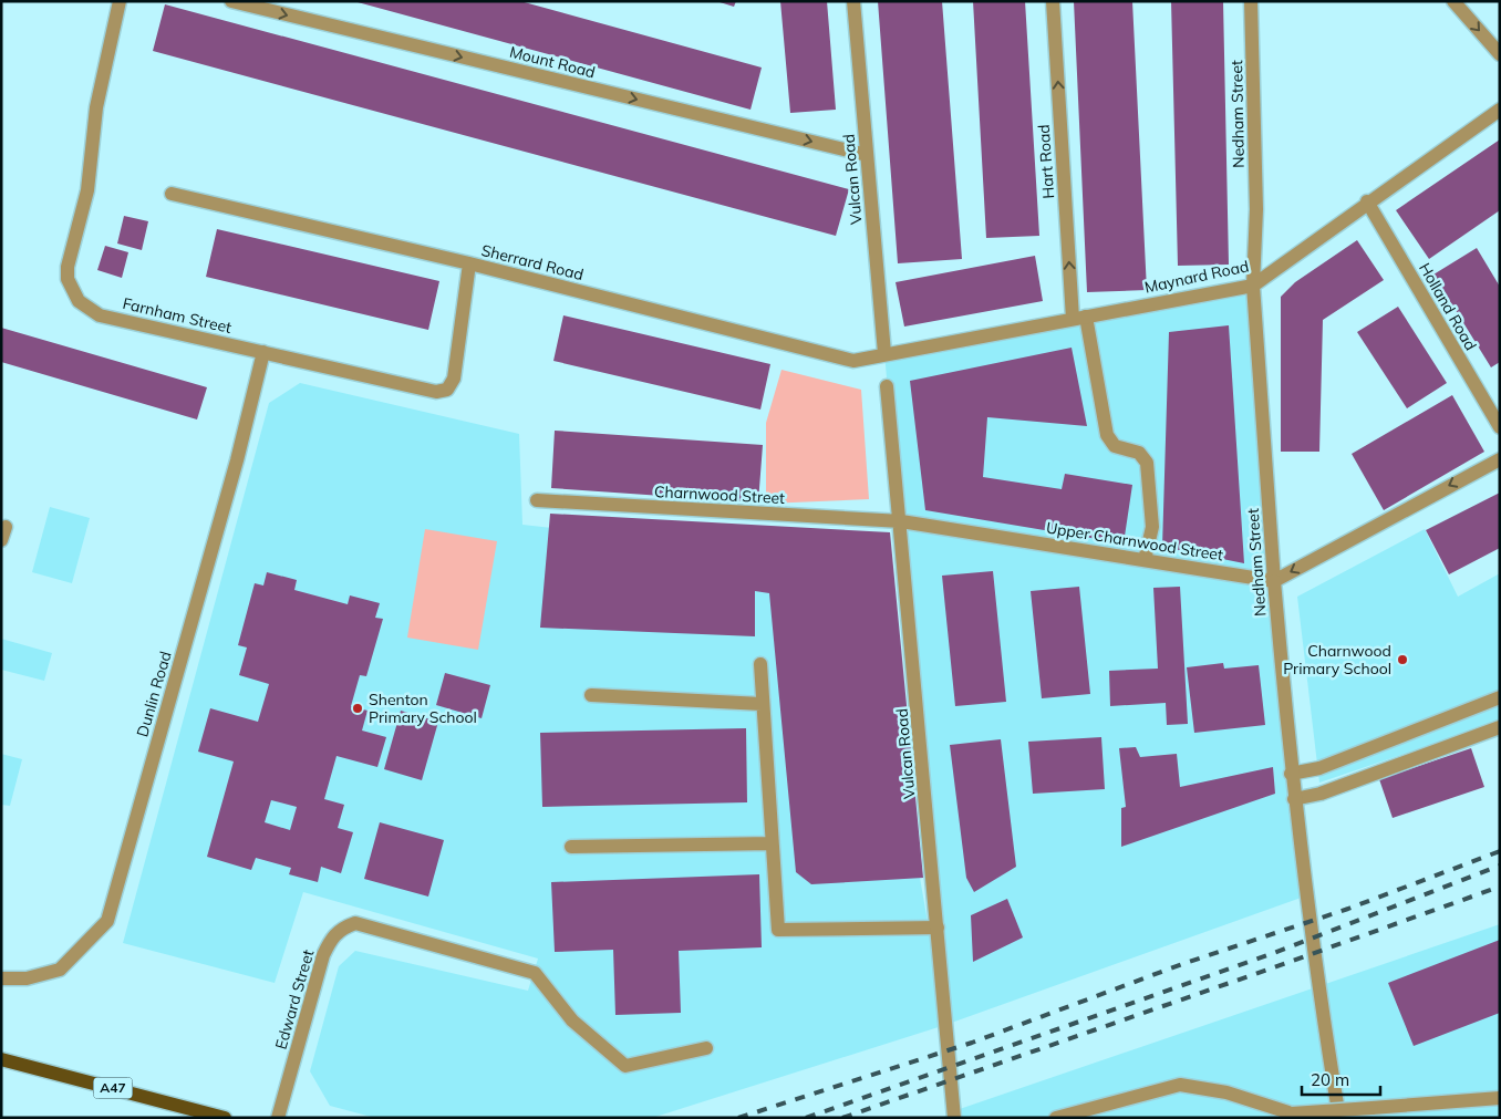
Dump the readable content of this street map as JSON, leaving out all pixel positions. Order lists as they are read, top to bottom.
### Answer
{
  "streets": {
    "main road": ["A47"],
    "street": [
      "Mount Road",
      "Nedham Street",
      "Hart Road",
      "Vulcan Road",
      "Sherrard Road",
      "Maynard Road",
      "Holland Road",
      "Farnham Street",
      "Charnwood Street",
      "Upper Charnwood Street",
      "Dunlin Road",
      "Edward Street"
    ]
  },
  "crossings": [
    ["Mount Road", "Vulcan Road"],
    ["Nedham Street", "Maynard Road"],
    ["Nedham Street", "Upper Charnwood Street"],
    ["Hart Road", "Maynard Road"],
    ["Hart Road", "Upper Charnwood Street"],
    ["Vulcan Road", "Sherrard Road"],
    ["Vulcan Road", "Maynard Road"],
    ["Vulcan Road", "Charnwood Street"],
    ["Vulcan Road", "Upper Charnwood Street"],
    ["Sherrard Road", "Maynard Road"],
    ["Sherrard Road", "Farnham Street"],
    ["Maynard Road", "Holland Road"],
    ["Farnham Street", "Dunlin Road"],
    ["Charnwood Street", "Upper Charnwood Street"]
  ],
  "one_way": ["Mount Road", "Hart Road"],
  "places": ["Charnwood Primary School", "Shenton Primary School"],
  "scale_bar": "20 m"
}
